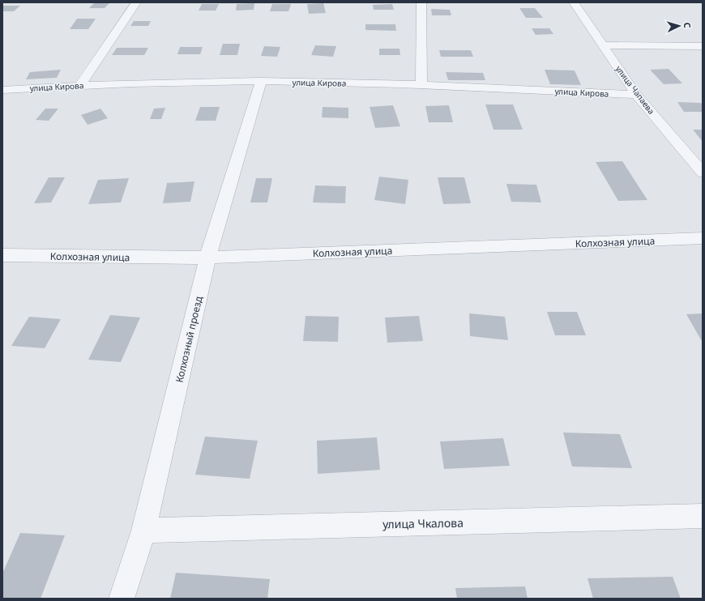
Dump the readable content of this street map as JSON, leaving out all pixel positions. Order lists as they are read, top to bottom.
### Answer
{
  "streets": {
    "street": [
      "улица Кирова",
      "улица Чапаева",
      "Колхозная улица",
      "Колхозный проезд",
      "улица Чкалова"
    ]
  },
  "crossings": [
    ["улица Кирова", "улица Чапаева"],
    ["улица Кирова", "Колхозный проезд"],
    ["Колхозная улица", "Колхозный проезд"],
    ["Колхозный проезд", "улица Чкалова"]
  ],
  "north": "right"
}
